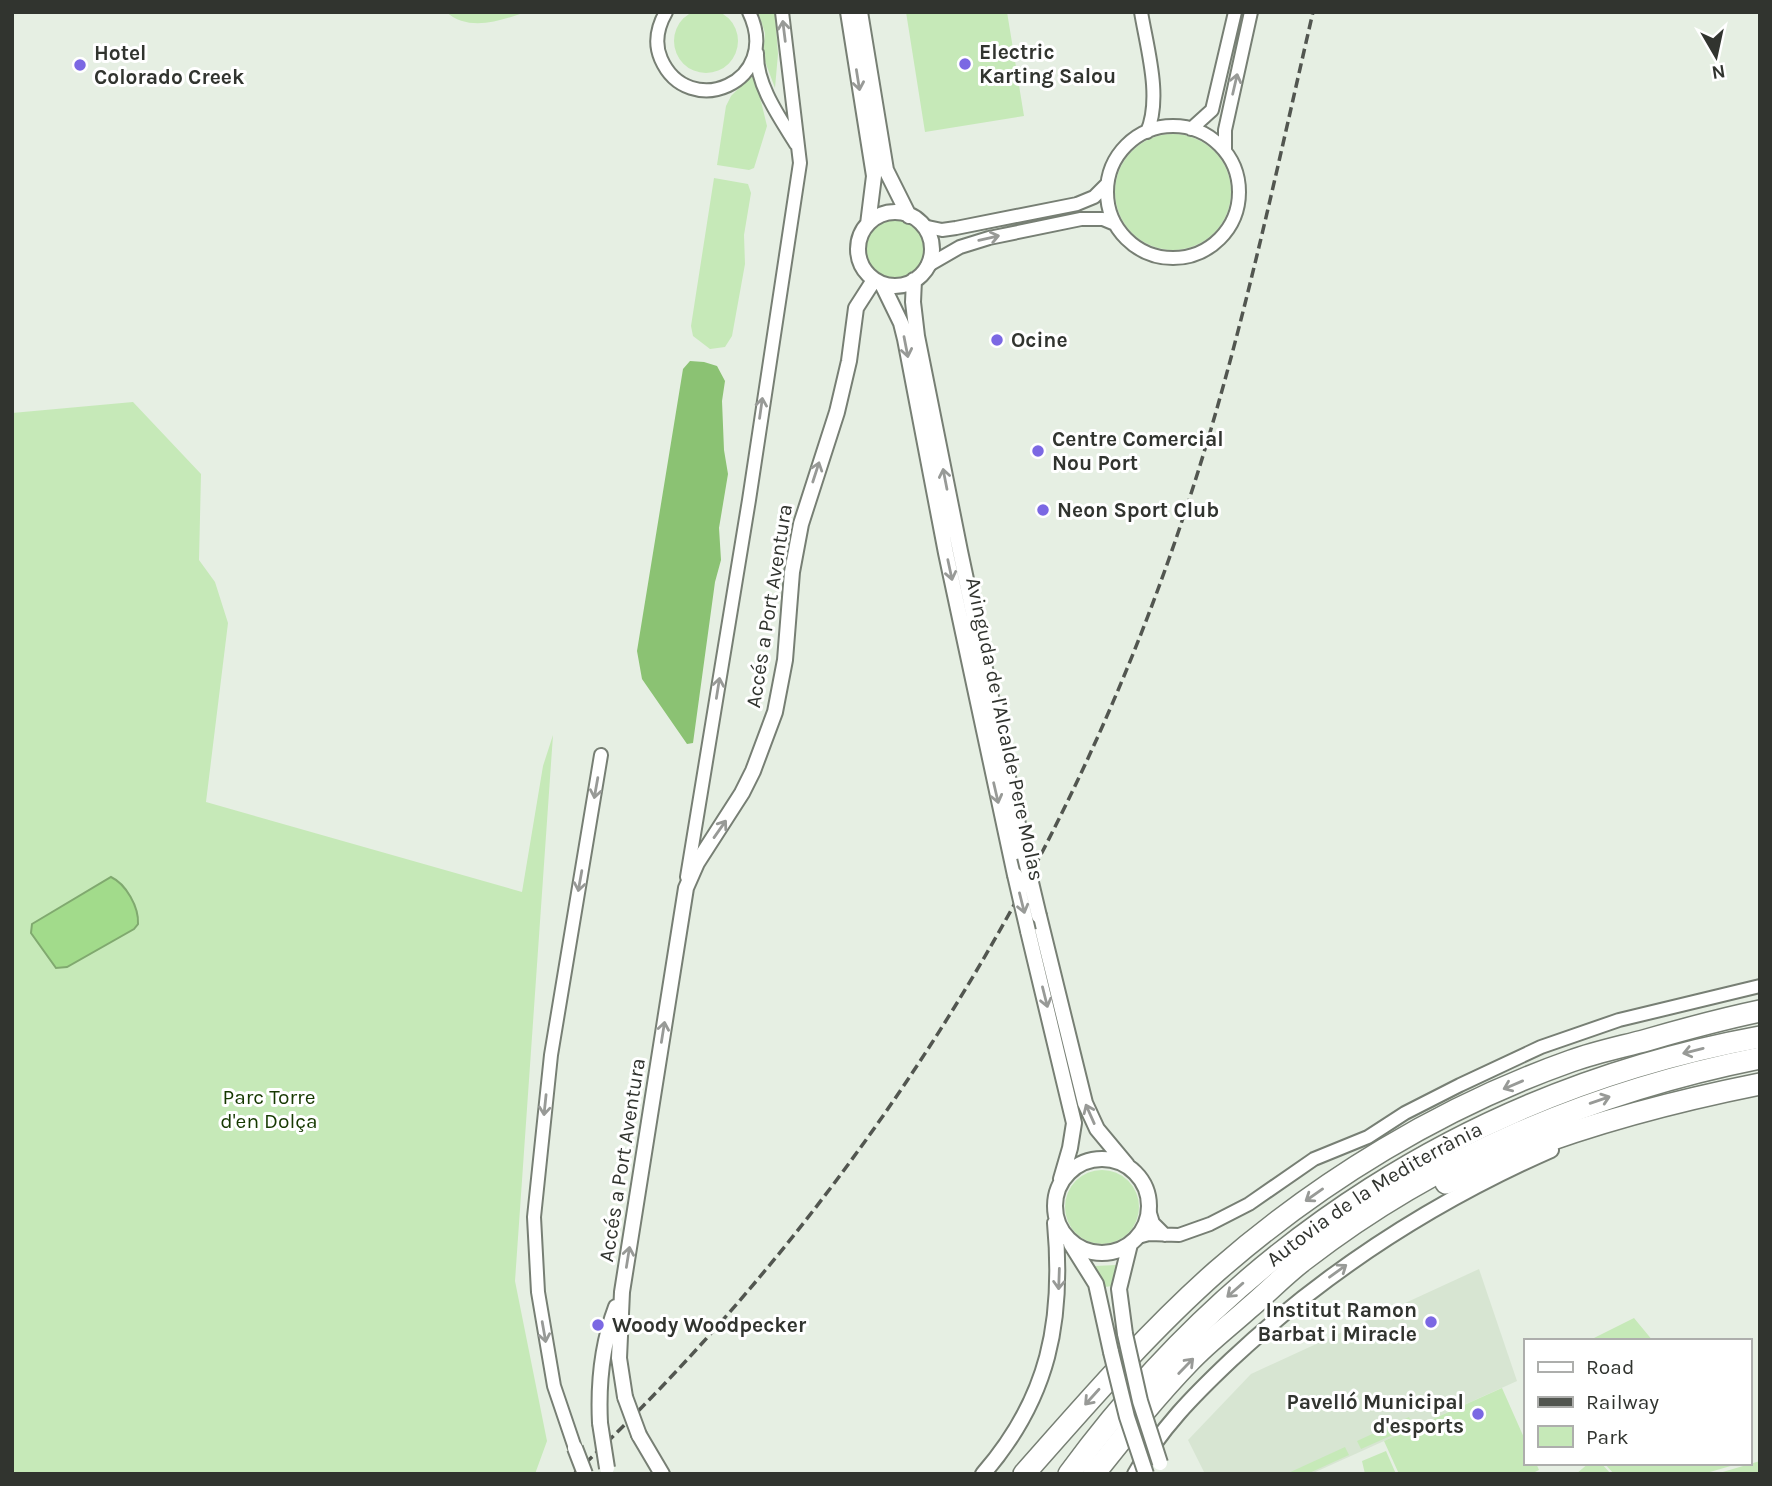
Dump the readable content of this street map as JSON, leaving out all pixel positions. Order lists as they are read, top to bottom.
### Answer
{
  "streets": {
    "highway": ["Autovia de la Mediterrània"],
    "street": ["Accés a Port Aventura", "Avinguda de l'Alcalde Pere Molas"]
  },
  "crossings": [
    ["Accés a Port Aventura", "Avinguda de l'Alcalde Pere Molas"]
  ],
  "parks": ["Parc Torre d'en Dolça"],
  "places": [
    "Electric Karting Salou",
    "Hotel Colorado Creek",
    "Ocine",
    "Centre Comercial Nou Port",
    "Neon Sport Club",
    "Institut Ramon Barbat i Miracle",
    "Woody Woodpecker",
    "Pavelló Municipal d'esports"
  ],
  "legend": ["Road", "Railway", "Park"],
  "north": "bottom"
}
